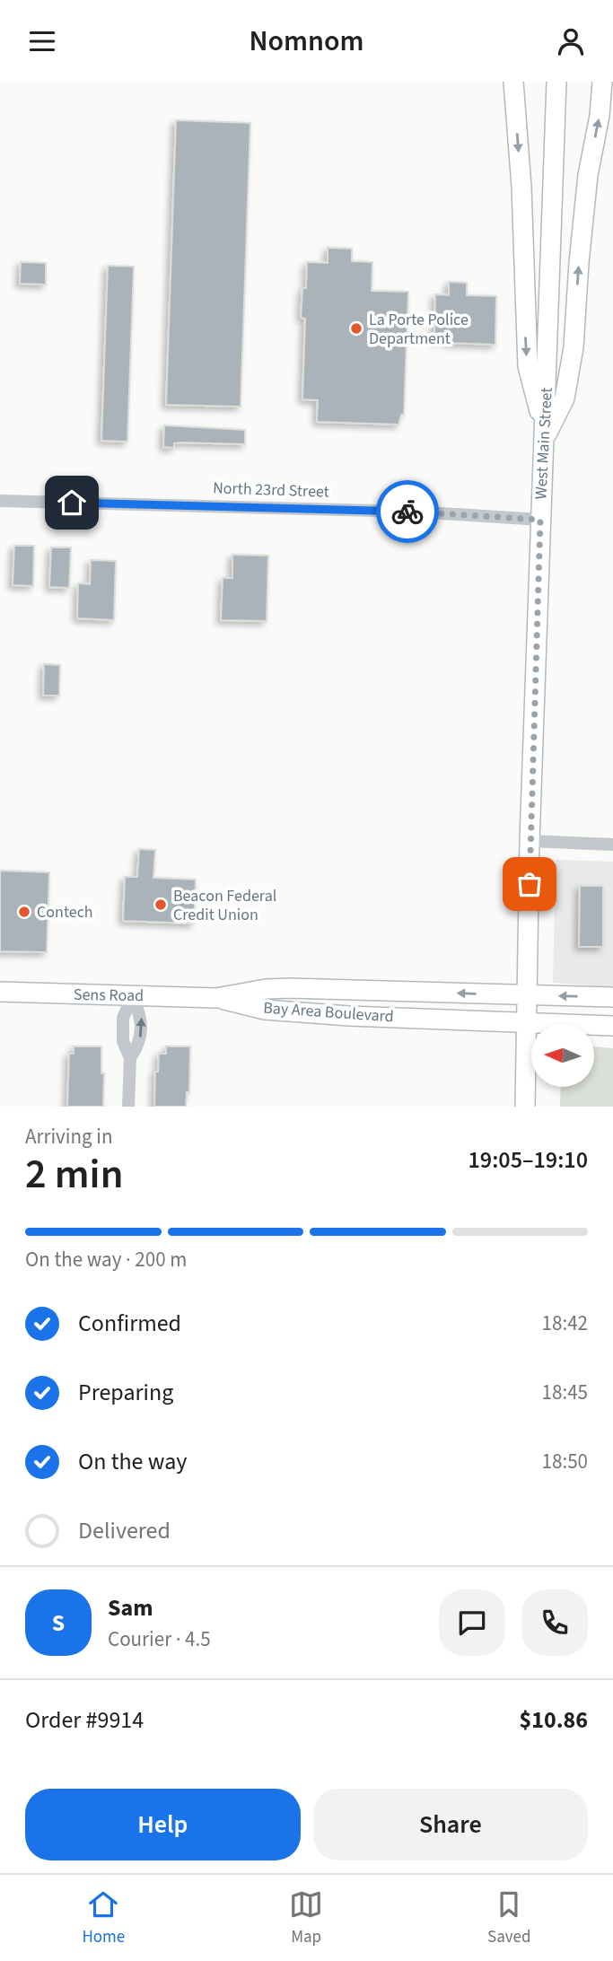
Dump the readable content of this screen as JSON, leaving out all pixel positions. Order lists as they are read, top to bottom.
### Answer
{
  "streets": {
    "main road": ["West Main Street", "Sens Road", "Bay Area Boulevard"],
    "street": ["North 23rd Street"]
  },
  "crossings": [
    ["West Main Street", "North 23rd Street"],
    ["West Main Street", "Bay Area Boulevard"],
    ["Sens Road", "Bay Area Boulevard"]
  ],
  "places": ["La Porte Police Department", "Beacon Federal Credit Union", "Contech"],
  "north": "left",
  "page": {
    "header": "Nomnom",
    "heading": ["2 min", "Arriving in", "19:05–19:10"],
    "panel": [
      "Sam",
      "Courier · 4.5",
      "Order #9914",
      "$10.86"
    ],
    "bar": "On the way · 200 m",
    "list": [
      ["Confirmed", "18:42"],
      ["Preparing", "18:45"],
      ["On the way", "18:50"],
      "Delivered"
    ],
    "round": "S",
    "buttons": ["Help", "Share"],
    "tabs": ["Home", "Map", "Saved"]
  }
}
